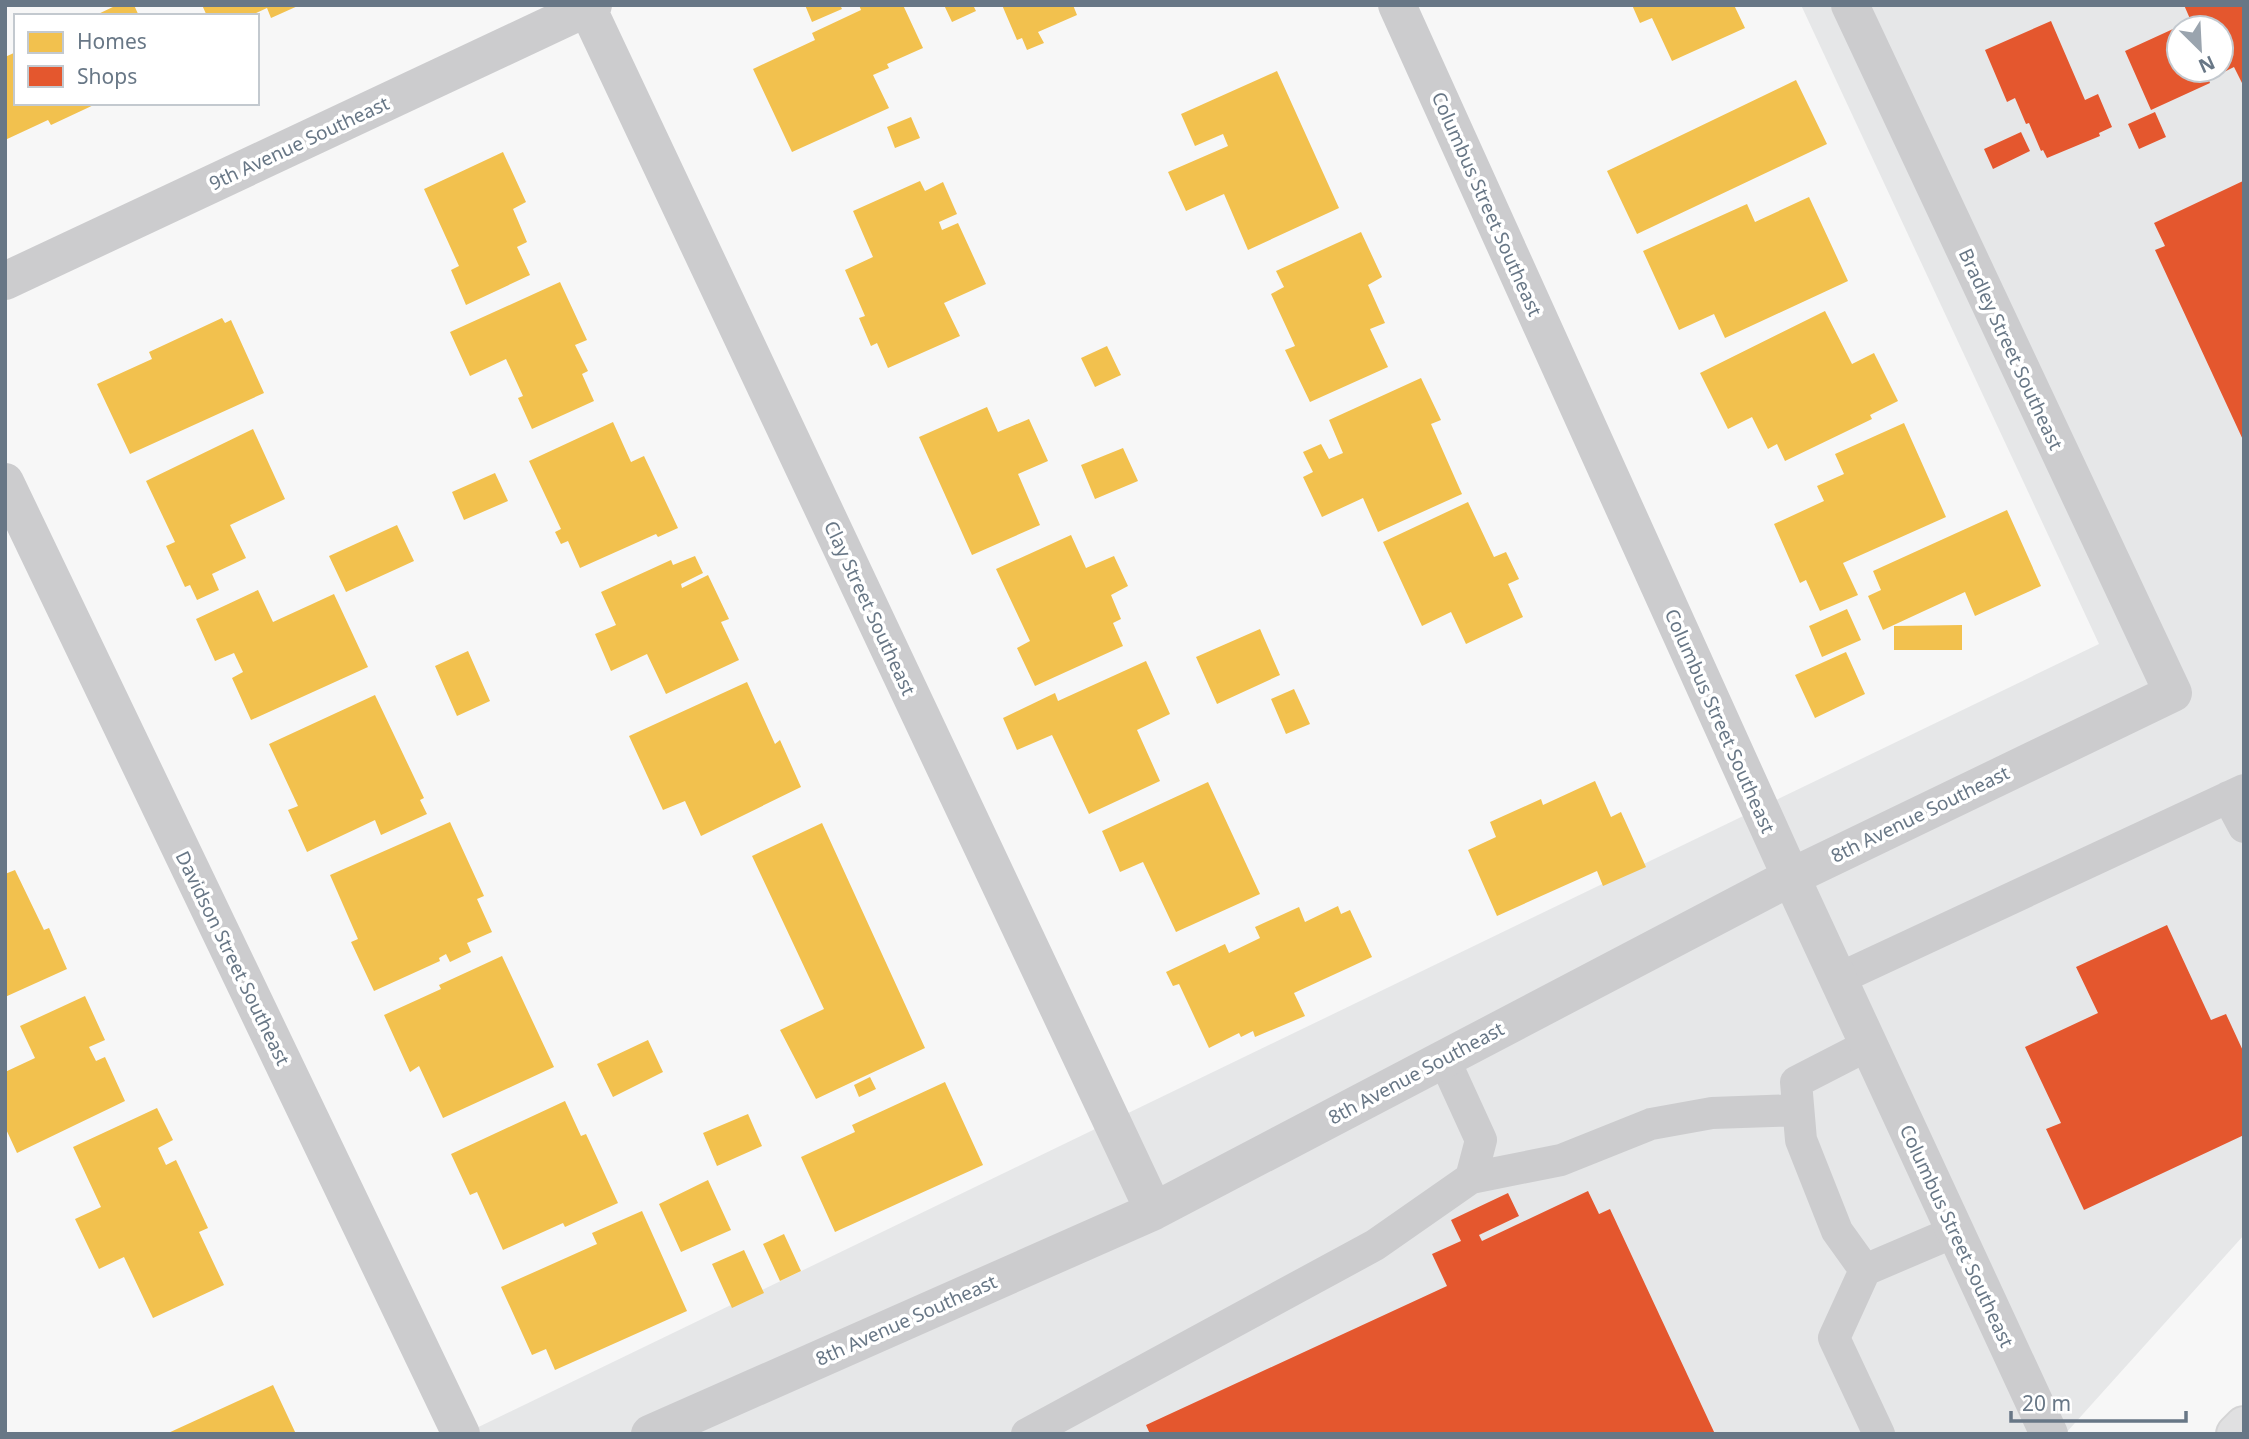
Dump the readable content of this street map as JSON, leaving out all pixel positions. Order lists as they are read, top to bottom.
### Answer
{
  "streets": {
    "street": [
      "9th Avenue Southeast",
      "Columbus Street Southeast",
      "Bradley Street Southeast",
      "Clay Street Southeast",
      "8th Avenue Southeast",
      "Davidson Street Southeast"
    ]
  },
  "crossings": [
    ["9th Avenue Southeast", "Clay Street Southeast"],
    ["Columbus Street Southeast", "8th Avenue Southeast"],
    ["Bradley Street Southeast", "8th Avenue Southeast"],
    ["Clay Street Southeast", "8th Avenue Southeast"]
  ],
  "legend": ["Homes", "Shops"],
  "scale_bar": "20 m",
  "north": "bottom right"
}
